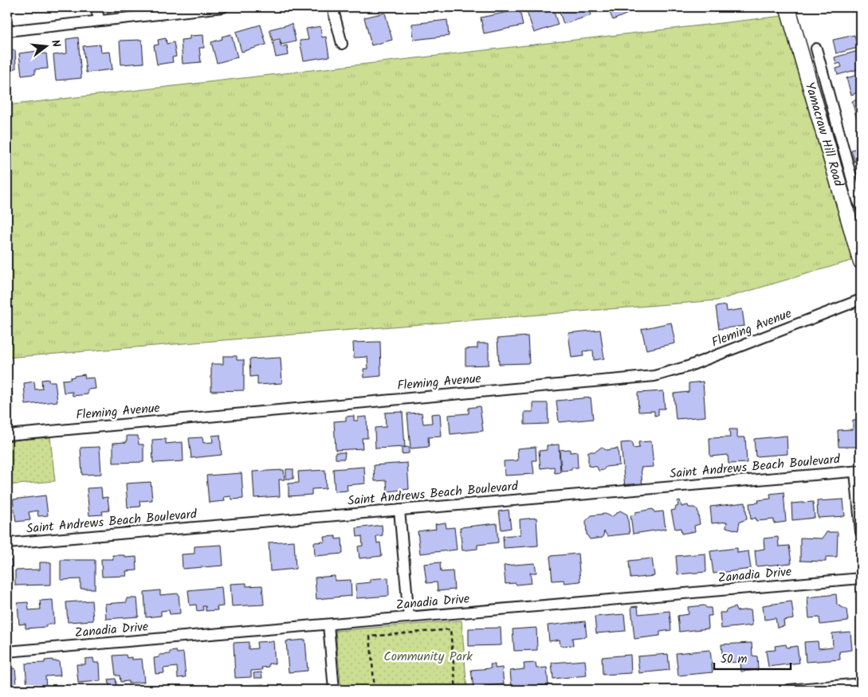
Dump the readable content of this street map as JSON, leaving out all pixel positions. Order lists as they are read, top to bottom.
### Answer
{
  "streets": {
    "main road": ["Yamacraw Hill Road"],
    "street": ["Fleming Avenue", "Saint Andrews Beach Boulevard", "Zanadia Drive"]
  },
  "parks": ["Community Park"],
  "scale_bar": "50 m",
  "north": "right"
}
